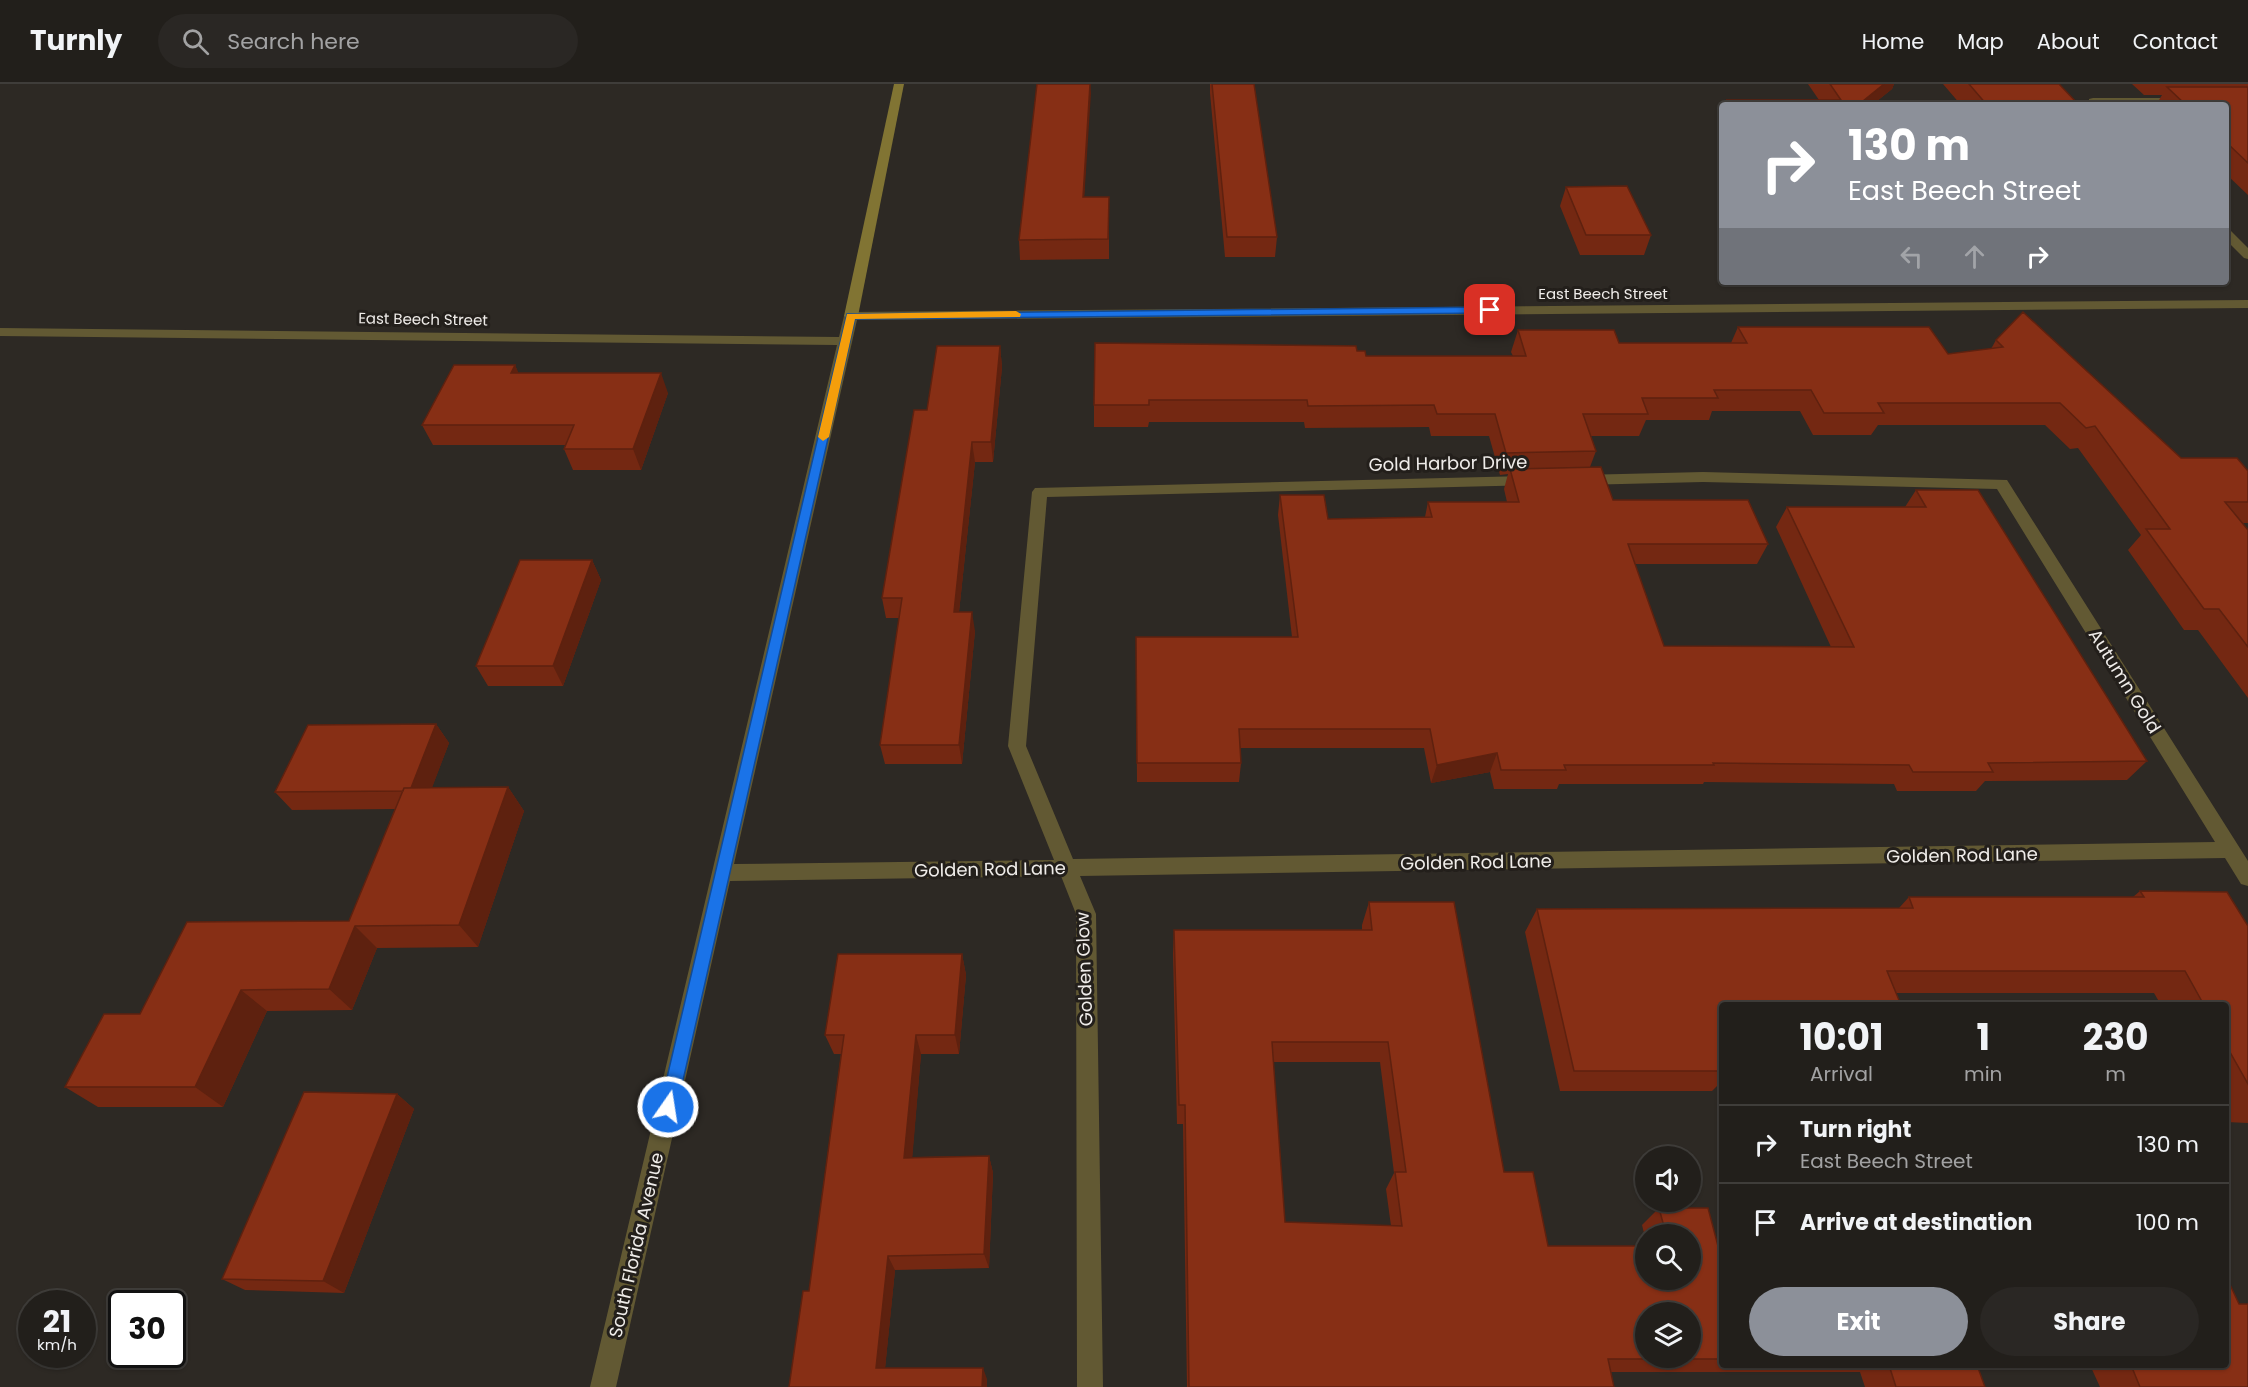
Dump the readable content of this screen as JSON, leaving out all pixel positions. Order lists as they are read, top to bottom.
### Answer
{
  "streets": {
    "street": [
      "East Beech Street",
      "Gold Harbor Drive",
      "Autumn Gold",
      "Golden Rod Lane",
      "Golden Glow",
      "South Florida Avenue"
    ]
  },
  "crossings": [
    ["East Beech Street", "South Florida Avenue"],
    ["Gold Harbor Drive", "Autumn Gold"],
    ["Gold Harbor Drive", "Golden Glow"],
    ["Autumn Gold", "Golden Rod Lane"],
    ["Golden Rod Lane", "Golden Glow"],
    ["Golden Rod Lane", "South Florida Avenue"]
  ],
  "page": {
    "header": "Turnly",
    "search": "Search here",
    "nav": [
      "Home",
      "Map",
      "About",
      "Contact"
    ],
    "turn": ["130 m", "East Beech Street"],
    "eta": [
      "10:01",
      "Arrival",
      "1",
      "min",
      "230",
      "m"
    ],
    "list": [
      {
        "name": "Turn right",
        "note": "East Beech Street",
        "value": "130 m"
      },
      {
        "name": "Arrive at destination",
        "value": "100 m"
      }
    ],
    "buttons": ["Exit", "Share"],
    "speed": "21 km/h",
    "limit": "30"
  }
}
